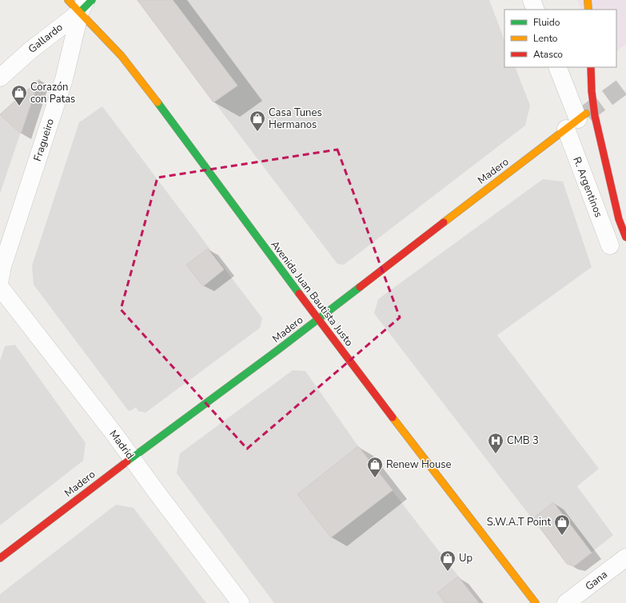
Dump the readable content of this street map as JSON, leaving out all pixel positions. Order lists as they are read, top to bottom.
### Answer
{
  "streets": {
    "main road": ["Madero", "Avenida Juan Bautista Justo"],
    "street": [
      "Gallardo",
      "Fragueiro",
      "R. Argentinos",
      "Madrid",
      "Gana"
    ]
  },
  "crossings": [
    ["Gallardo", "Fragueiro"],
    ["Gallardo", "Avenida Juan Bautista Justo"],
    ["Fragueiro", "Avenida Juan Bautista Justo"],
    ["Madero", "R. Argentinos"],
    ["Madero", "Avenida Juan Bautista Justo"],
    ["Madero", "Madrid"]
  ],
  "places": {
    "shop": [
      "Corazón con Patas",
      "Casa Tunes Hermanos",
      "Renew House",
      "S.W.A.T Point",
      "Up"
    ],
    "hospital": ["CMB 3"]
  },
  "legend": ["Fluido", "Lento", "Atasco"]
}
